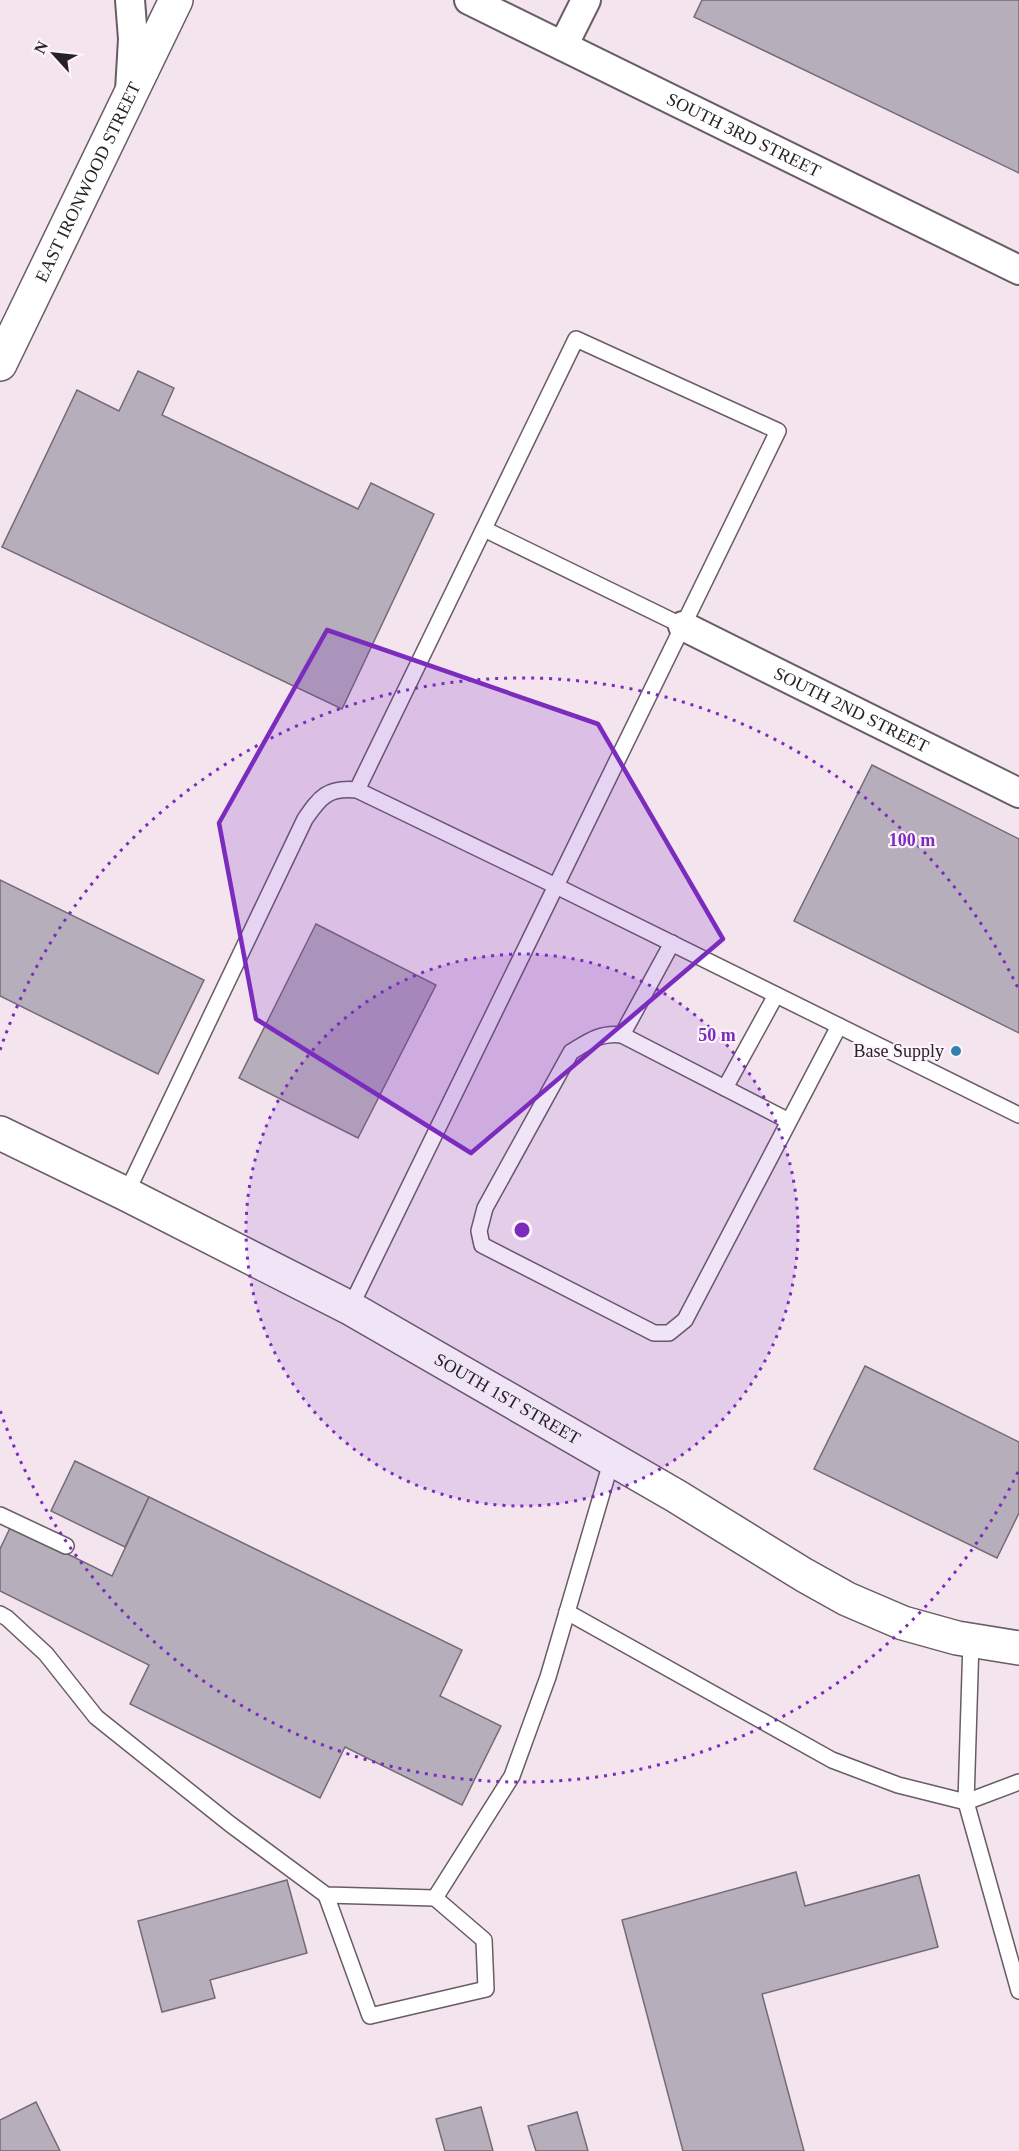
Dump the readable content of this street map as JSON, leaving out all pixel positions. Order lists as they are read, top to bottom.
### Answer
{
  "streets": {
    "street": [
      "SOUTH 3RD STREET",
      "EAST IRONWOOD STREET",
      "SOUTH 2ND STREET",
      "SOUTH 1ST STREET"
    ]
  },
  "places": ["Base Supply"],
  "north": "top left",
  "rings": ["100 m", "50 m"]
}
